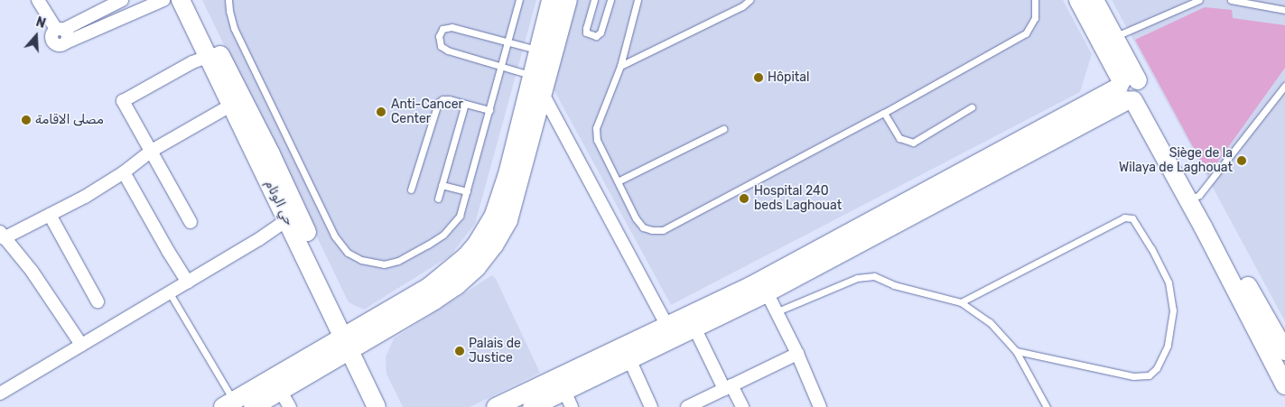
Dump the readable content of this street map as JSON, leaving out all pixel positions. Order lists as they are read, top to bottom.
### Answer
{
  "streets": {
    "street": ["حي الوئام"]
  },
  "places": [
    "Hôpital",
    "Anti-Cancer Center",
    "مصلى الاقامة",
    "Siège de la Wilaya de Laghouat",
    "Hospital 240 beds Laghouat",
    "Palais de Justice"
  ],
  "north": "top"
}
